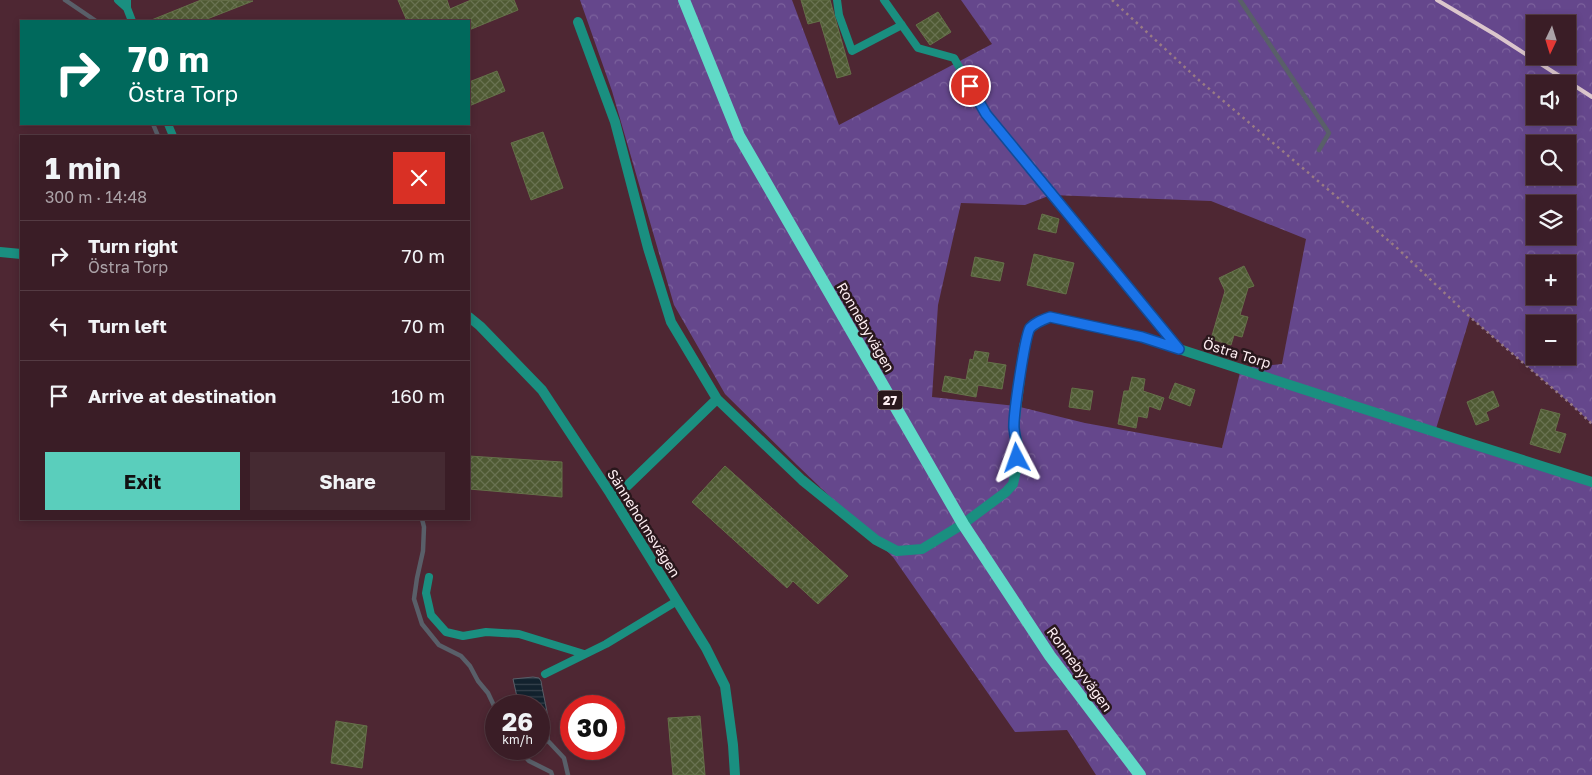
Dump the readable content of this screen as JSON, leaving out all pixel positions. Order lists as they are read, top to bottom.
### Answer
{
  "streets": {
    "main road": ["Ronnebyvägen", "27"],
    "street": ["Östra Torp", "Sänneholmsvägen"]
  },
  "crossings": [
    ["Ronnebyvägen", "Östra Torp"]
  ],
  "north": "bottom",
  "page": {
    "map_buttons": ["+", "−"],
    "turn": ["70 m", "Östra Torp"],
    "heading": ["1 min", "300 m · 14:48"],
    "list": [
      {
        "name": "Turn right",
        "note": "Östra Torp",
        "value": "70 m"
      },
      {
        "name": "Turn left",
        "value": "70 m"
      },
      {
        "name": "Arrive at destination",
        "value": "160 m"
      }
    ],
    "buttons": ["Exit", "Share"],
    "speed": "26 km/h",
    "limit": "30"
  }
}
